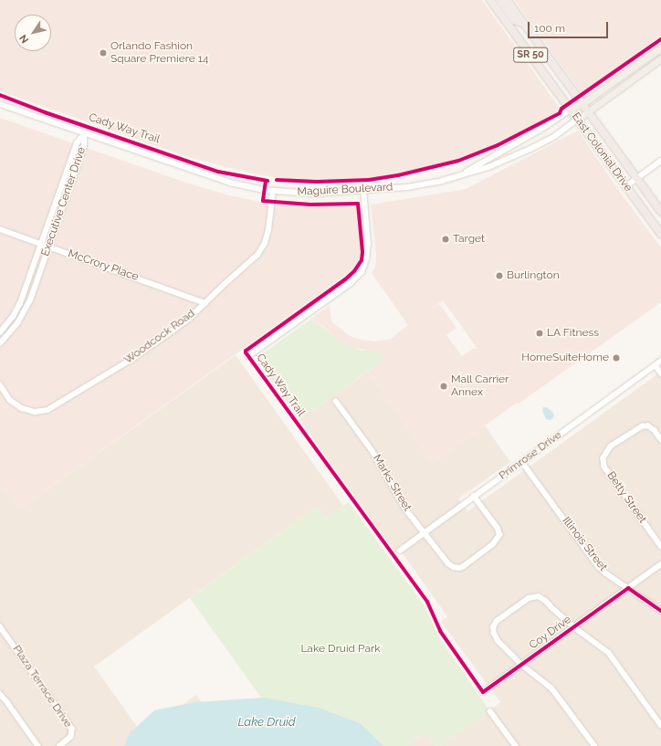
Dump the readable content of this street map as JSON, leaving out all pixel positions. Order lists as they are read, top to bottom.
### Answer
{
  "streets": {
    "highway": ["SR 50", "East Colonial Drive"],
    "main road": ["Maguire Boulevard"],
    "street": [
      "Executive Center Drive",
      "McCrory Place",
      "Woodcock Road",
      "Primrose Drive",
      "Marks Street",
      "Betty Street",
      "Illinois Street",
      "Coy Drive",
      "Plaza Terrace Drive"
    ],
    "cycle path": ["Cady Way Trail"]
  },
  "crossings": [
    ["East Colonial Drive", "Maguire Boulevard"],
    ["Maguire Boulevard", "Executive Center Drive"],
    ["Maguire Boulevard", "Woodcock Road"],
    ["Executive Center Drive", "McCrory Place"],
    ["McCrory Place", "Woodcock Road"],
    ["Primrose Drive", "Marks Street"],
    ["Primrose Drive", "Illinois Street"],
    ["Illinois Street", "Coy Drive"]
  ],
  "water": ["Lake Druid"],
  "parks": ["Lake Druid Park"],
  "places": [
    "Orlando Fashion Square Premiere 14",
    "Target",
    "Burlington",
    "LA Fitness",
    "HomeSuiteHome",
    "Mall Carrier Annex"
  ],
  "scale_bar": "100 m",
  "north": "bottom left"
}
